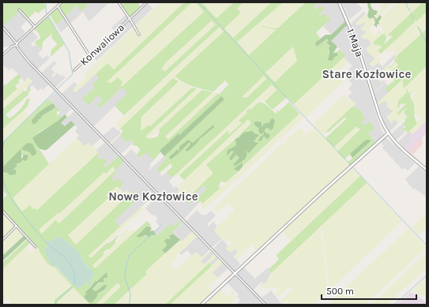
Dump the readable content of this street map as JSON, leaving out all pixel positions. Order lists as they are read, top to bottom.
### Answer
{
  "streets": {
    "street": ["1 Maja", "Konwaliowa"]
  },
  "districts": ["Stare Kozłowice", "Nowe Kozłowice"],
  "scale_bar": "500 m"
}
